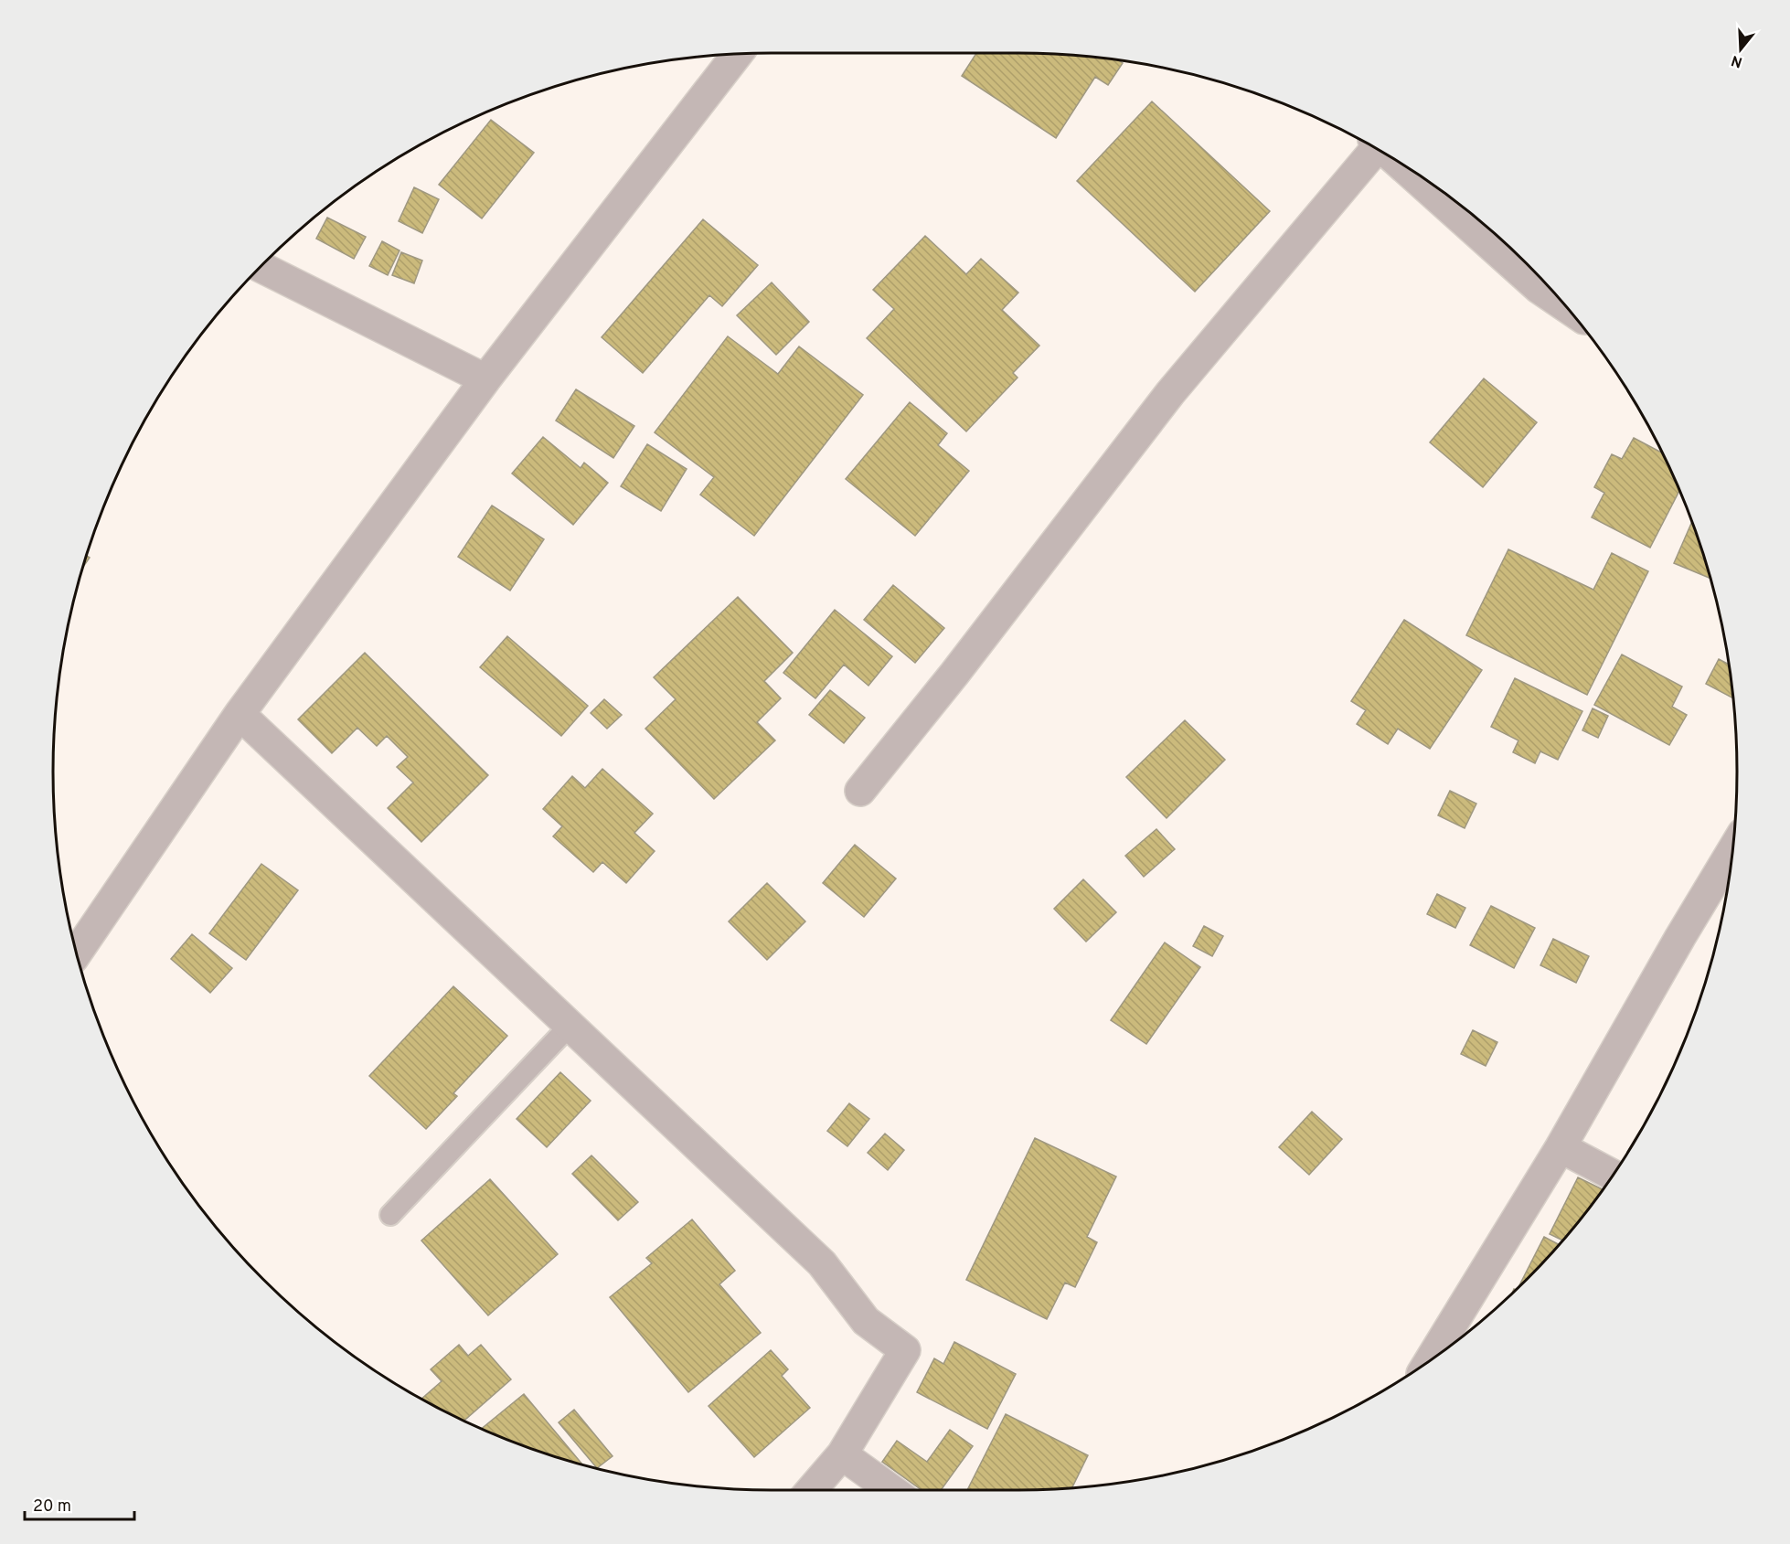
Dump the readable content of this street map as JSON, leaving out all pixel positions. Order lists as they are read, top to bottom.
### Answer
{
  "scale_bar": "20 m",
  "north": "bottom"
}
